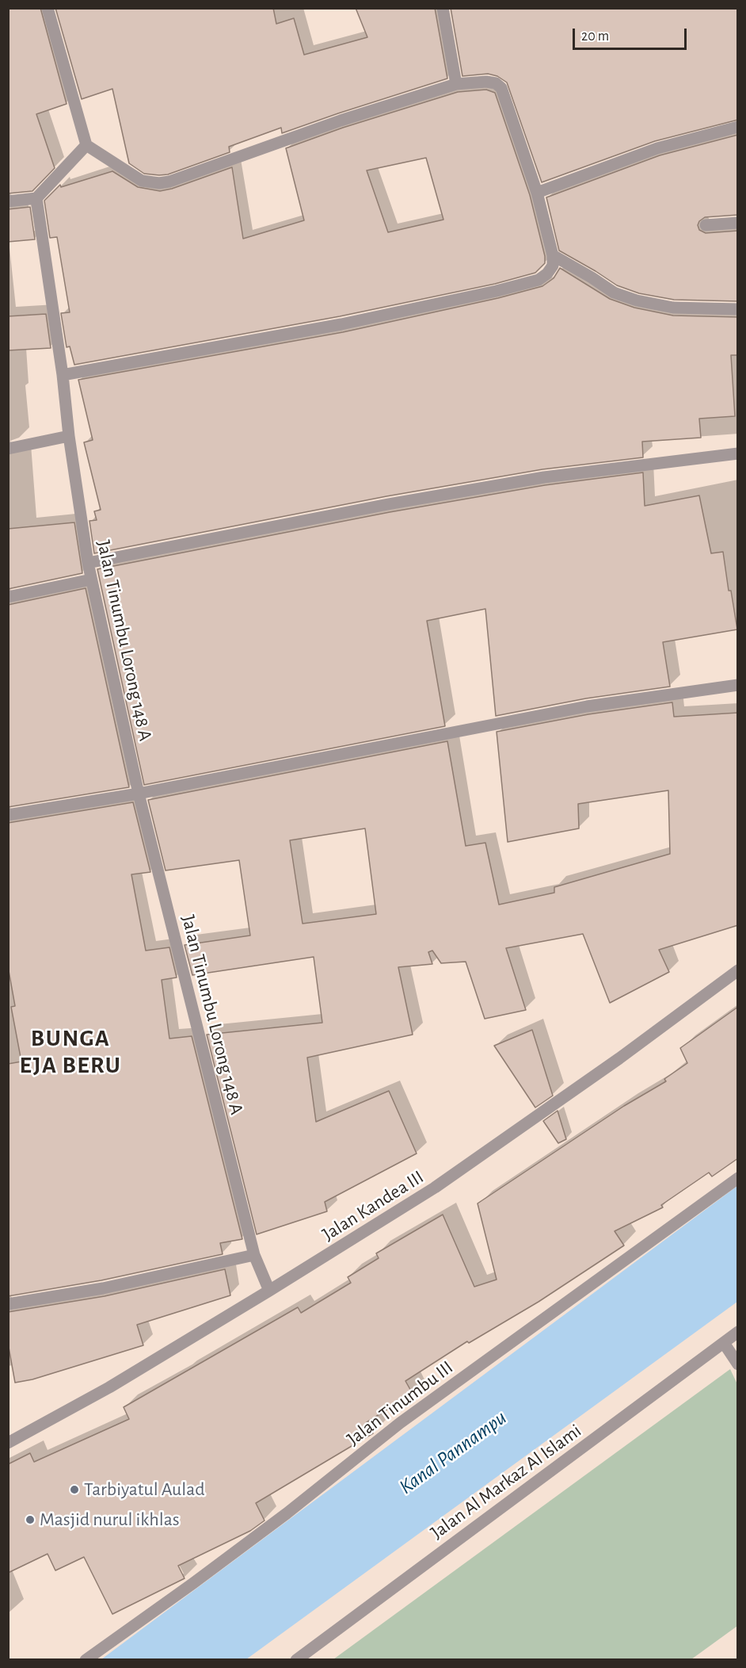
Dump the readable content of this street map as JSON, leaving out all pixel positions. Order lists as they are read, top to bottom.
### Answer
{
  "streets": {
    "street": [
      "Jalan Tinumbu Lorong 148 A",
      "Jalan Kandea III",
      "Jalan Tinumbu III",
      "Jalan Al Markaz Al Islami"
    ]
  },
  "crossings": [
    ["Jalan Tinumbu Lorong 148 A", "Jalan Kandea III"]
  ],
  "districts": ["BUNGA EJA BERU"],
  "water": ["Kanal Pannampu"],
  "places": ["Tarbiyatul Aulad", "Masjid nurul ikhlas"],
  "scale_bar": "20 m"
}
